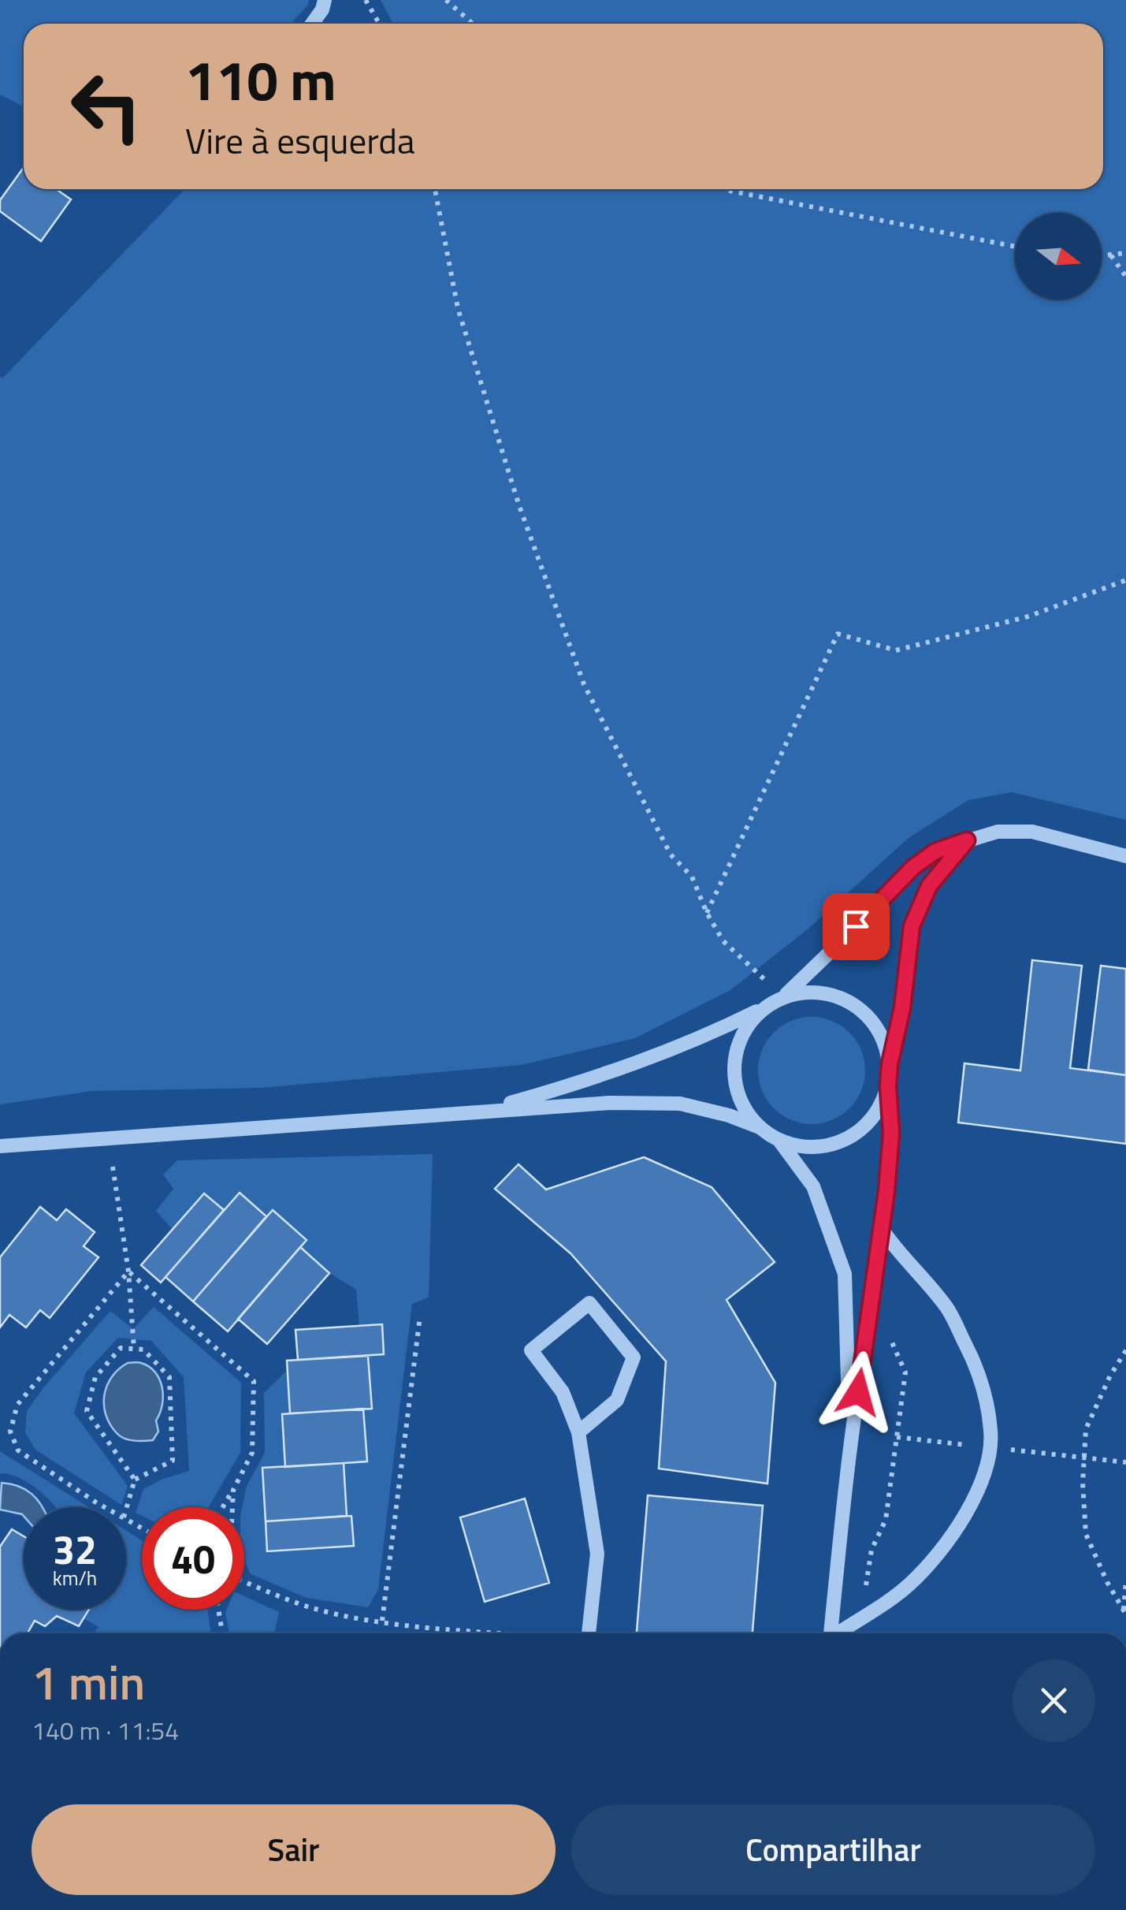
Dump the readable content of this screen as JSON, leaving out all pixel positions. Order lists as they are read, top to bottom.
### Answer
{
  "north": "right",
  "page": {
    "turn": ["110 m", "Vire à esquerda"],
    "speed": "32 km/h",
    "limit": "40",
    "heading": ["1 min", "140 m · 11:54"],
    "buttons": ["Sair", "Compartilhar"]
  }
}
